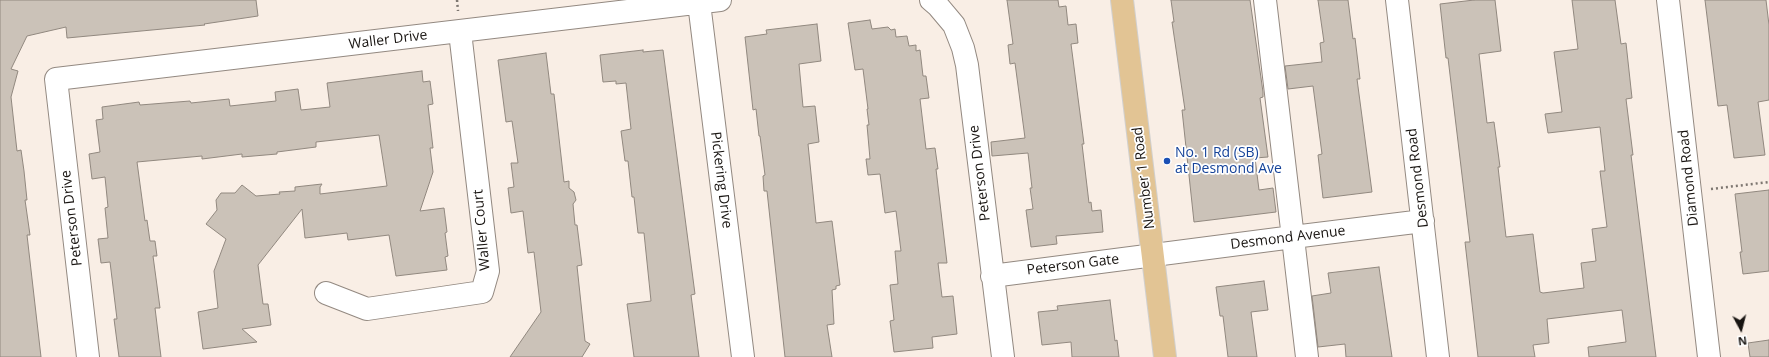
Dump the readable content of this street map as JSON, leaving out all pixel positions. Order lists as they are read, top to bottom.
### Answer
{
  "streets": {
    "main road": ["Number 1 Road"],
    "street": [
      "Waller Drive",
      "Peterson Drive",
      "Desmond Road",
      "Diamond Road",
      "Pickering Drive",
      "Waller Court",
      "Desmond Avenue",
      "Peterson Gate"
    ]
  },
  "crossings": [
    ["Waller Drive", "Peterson Drive"],
    ["Waller Drive", "Pickering Drive"],
    ["Waller Drive", "Waller Court"],
    ["Peterson Drive", "Peterson Gate"],
    ["Number 1 Road", "Desmond Avenue"],
    ["Number 1 Road", "Peterson Gate"],
    ["Desmond Road", "Desmond Avenue"],
    ["Desmond Avenue", "Peterson Gate"]
  ],
  "places": ["No. 1 Rd (SB) at Desmond Ave"],
  "north": "bottom"
}
